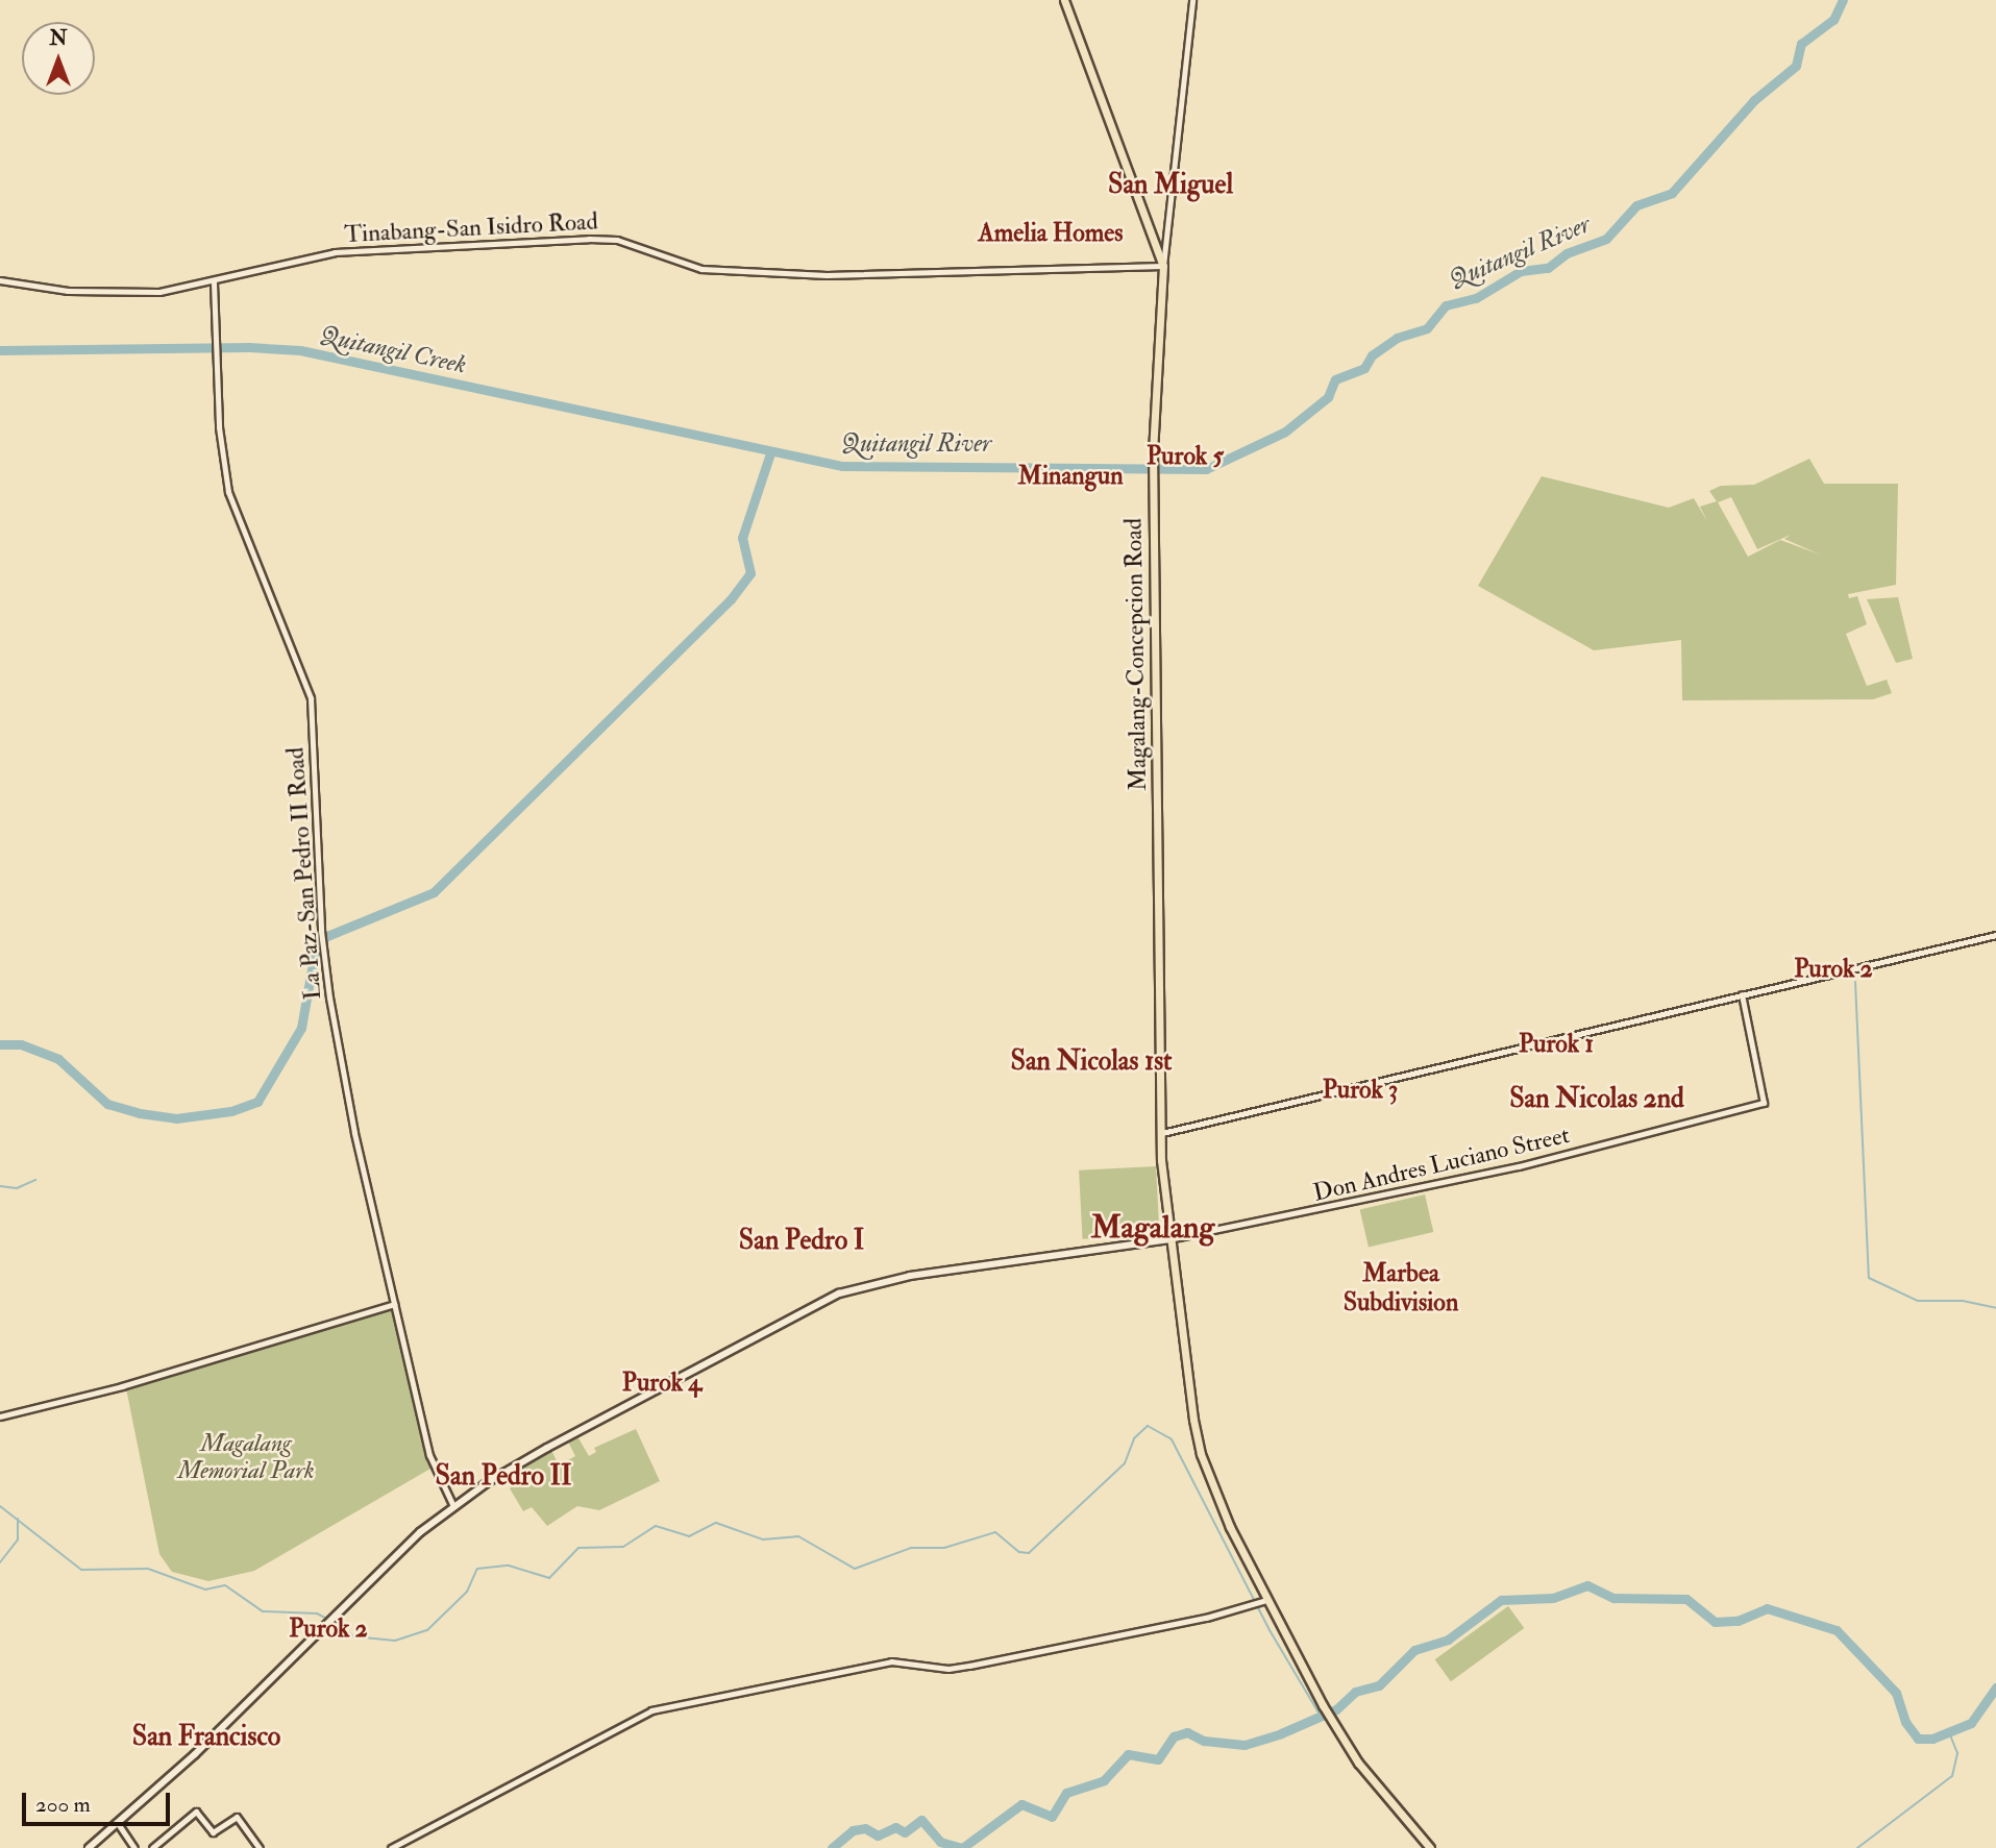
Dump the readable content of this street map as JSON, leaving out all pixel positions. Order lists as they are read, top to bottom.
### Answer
{
  "streets": {
    "main road": ["Magalang-Concepcion Road"],
    "street": ["Tinabang-San Isidro Road", "La Paz-San Pedro II Road", "Don Andres Luciano Street"]
  },
  "crossings": [
    ["Tinabang-San Isidro Road", "Magalang-Concepcion Road"],
    ["Tinabang-San Isidro Road", "La Paz-San Pedro II Road"],
    ["Magalang-Concepcion Road", "Don Andres Luciano Street"]
  ],
  "districts": [
    "San Miguel",
    "Amelia Homes",
    "Purok 5",
    "Minangun",
    "Purok 2",
    "Purok 1",
    "San Nicolas 1st",
    "Purok 3",
    "San Nicolas 2nd",
    "Magalang",
    "San Pedro I",
    "Marbea Subdivision",
    "Purok 4",
    "San Pedro II",
    "Purok 2",
    "San Francisco"
  ],
  "water": ["Quitangil River", "Quitangil Creek"],
  "parks": ["Magalang Memorial Park"],
  "scale_bar": "200 m",
  "north": "top"
}
